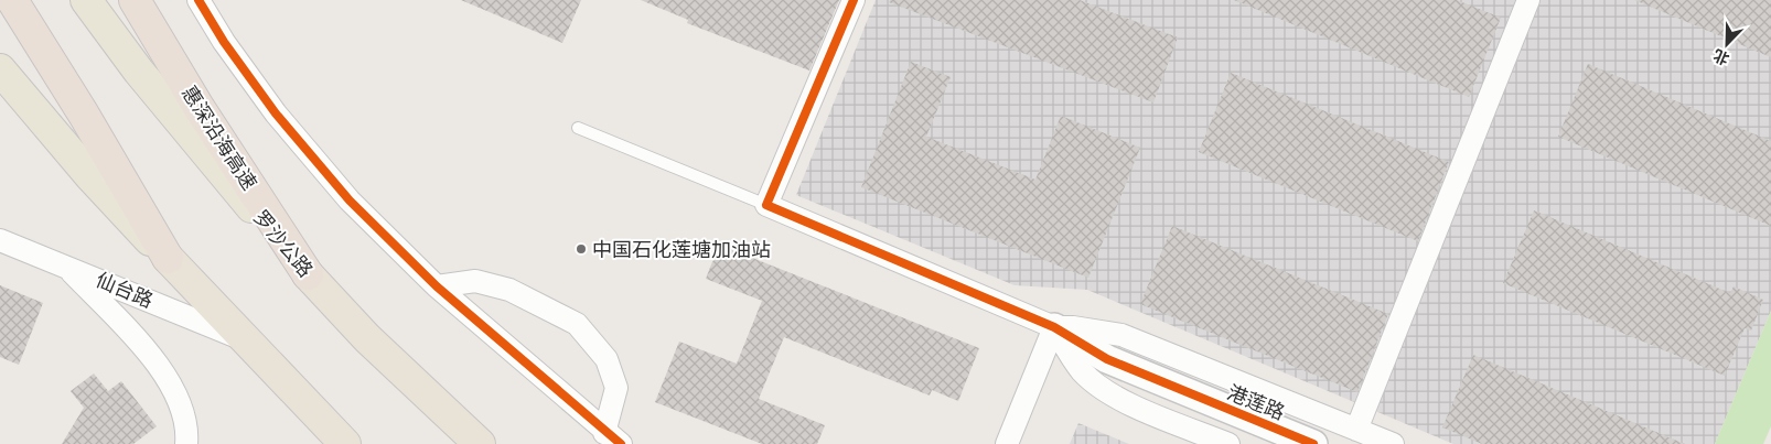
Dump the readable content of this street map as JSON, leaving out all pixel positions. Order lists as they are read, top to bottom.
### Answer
{
  "streets": {
    "highway": ["惠深沿海高速", "罗沙公路"],
    "street": ["仙台路", "港莲路"]
  },
  "crossings": [
    ["惠深沿海高速", "罗沙公路"]
  ],
  "places": ["中国石化莲塘加油站"],
  "north": "bottom left"
}
